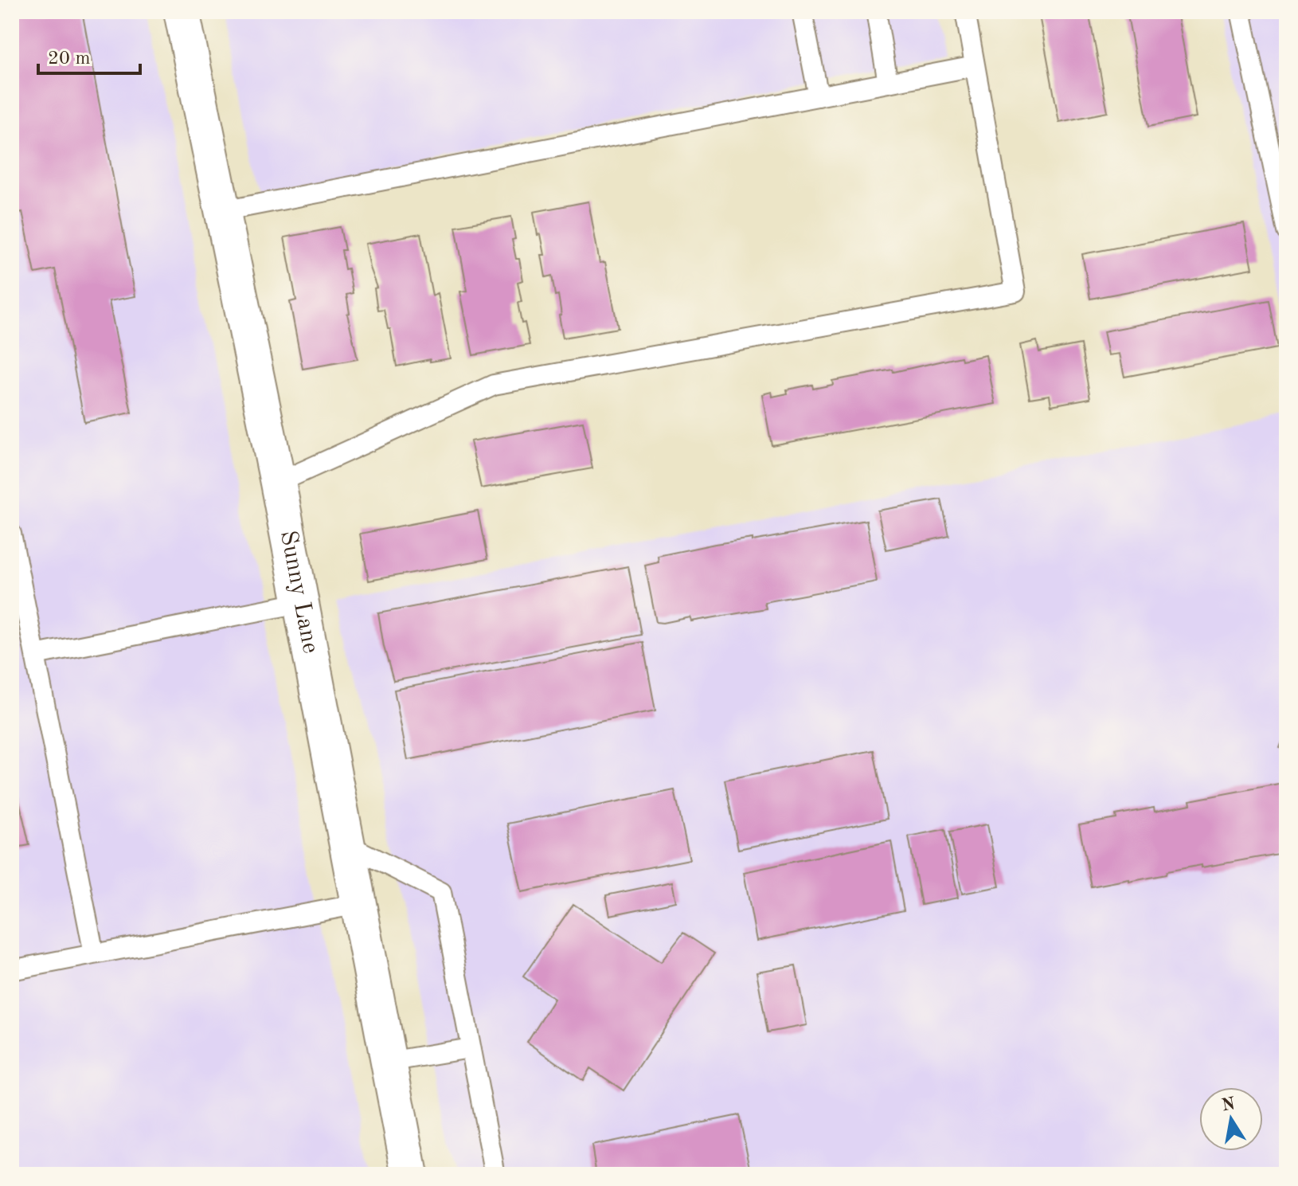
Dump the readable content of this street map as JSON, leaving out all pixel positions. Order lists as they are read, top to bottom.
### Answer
{
  "streets": {
    "street": ["Sunny Lane"]
  },
  "scale_bar": "20 m",
  "north": "top"
}
